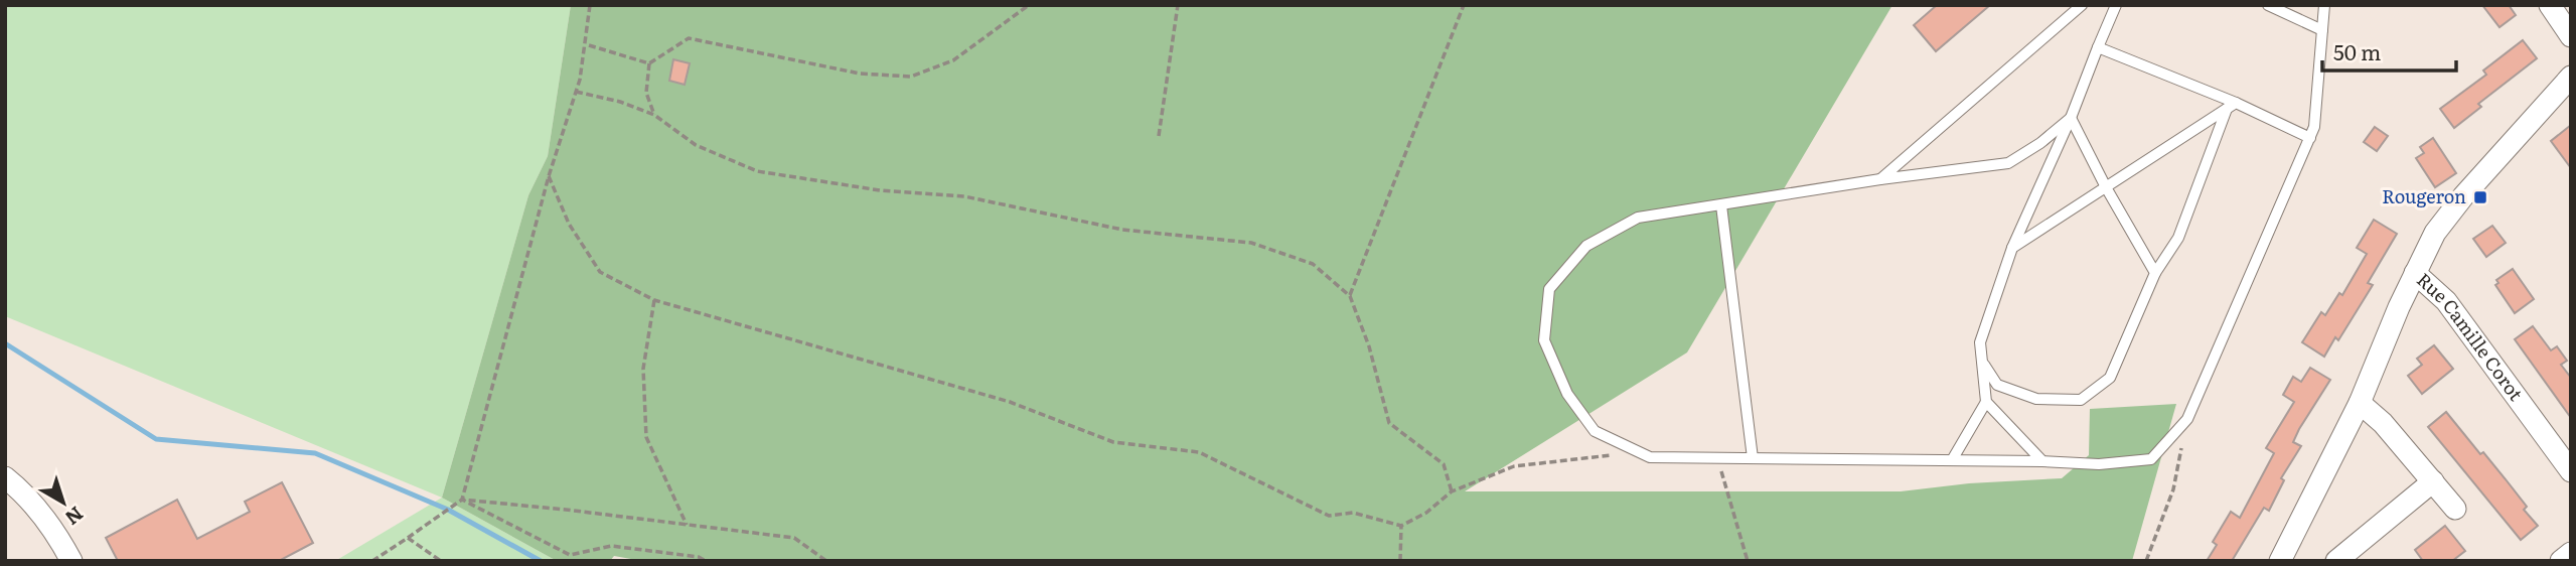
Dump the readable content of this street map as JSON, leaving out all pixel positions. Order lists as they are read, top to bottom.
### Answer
{
  "streets": {
    "street": ["Rue Camille Corot"]
  },
  "places": {
    "transit": ["Rougeron"]
  },
  "scale_bar": "50 m",
  "north": "bottom right"
}
